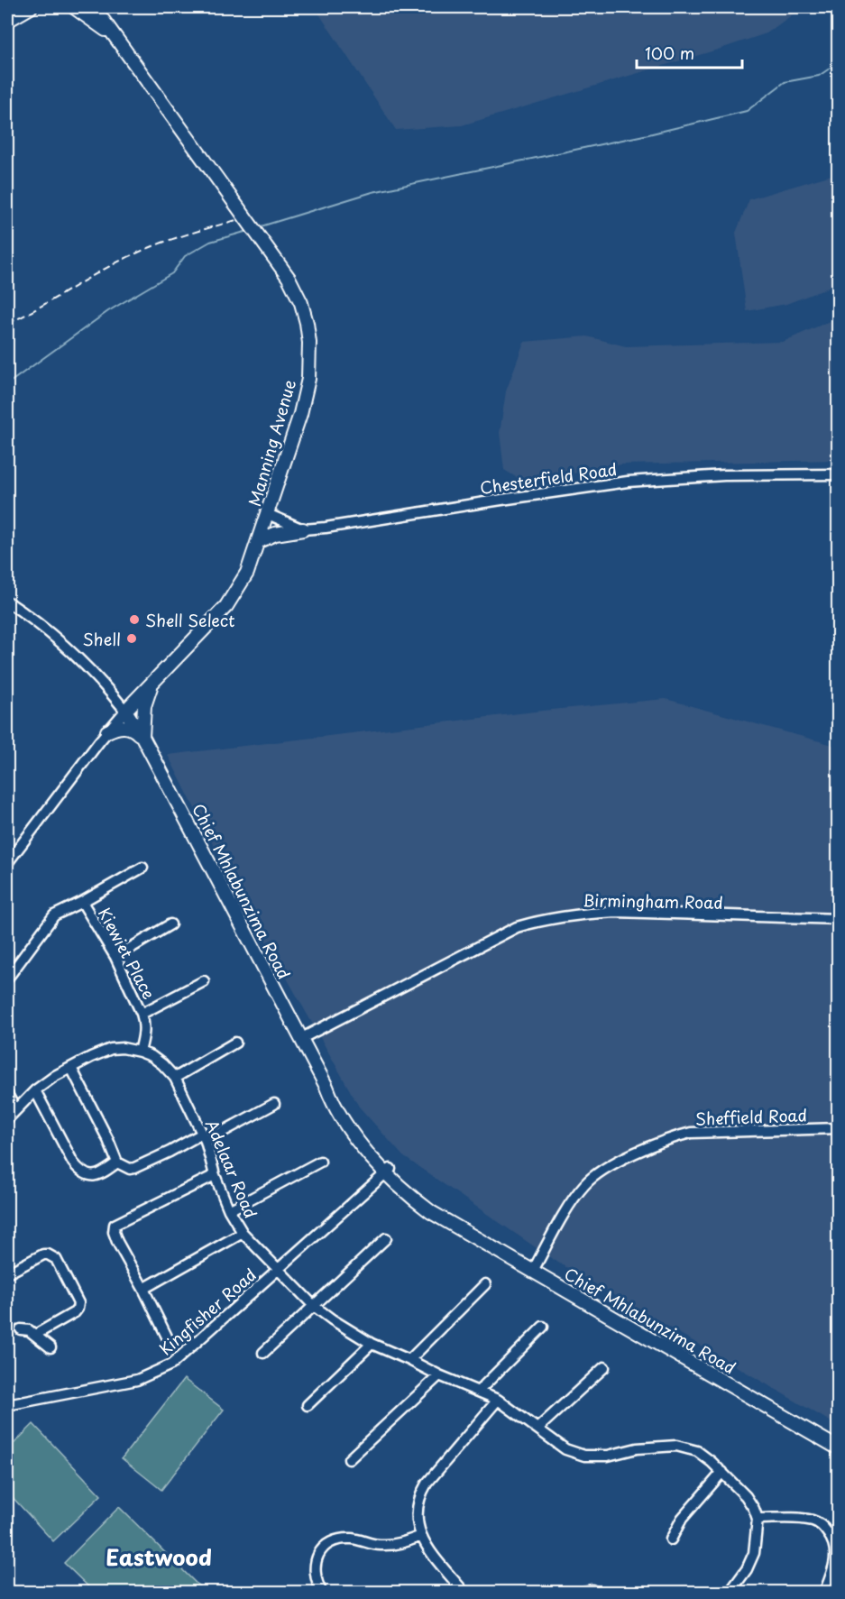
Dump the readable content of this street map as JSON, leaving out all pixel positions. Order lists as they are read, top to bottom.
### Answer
{
  "streets": {
    "main road": ["Manning Avenue", "Chief Mhlabunzima Road"],
    "street": [
      "Chesterfield Road",
      "Birmingham Road",
      "Kiewiet Place",
      "Sheffield Road",
      "Adelaar Road",
      "Kingfisher Road"
    ]
  },
  "crossings": [
    ["Manning Avenue", "Chesterfield Road"],
    ["Manning Avenue", "Chief Mhlabunzima Road"],
    ["Chief Mhlabunzima Road", "Birmingham Road"],
    ["Chief Mhlabunzima Road", "Sheffield Road"],
    ["Chief Mhlabunzima Road", "Kingfisher Road"],
    ["Kiewiet Place", "Adelaar Road"],
    ["Adelaar Road", "Kingfisher Road"]
  ],
  "districts": ["Eastwood"],
  "places": ["Shell Select", "Shell"],
  "scale_bar": "100 m"
}
